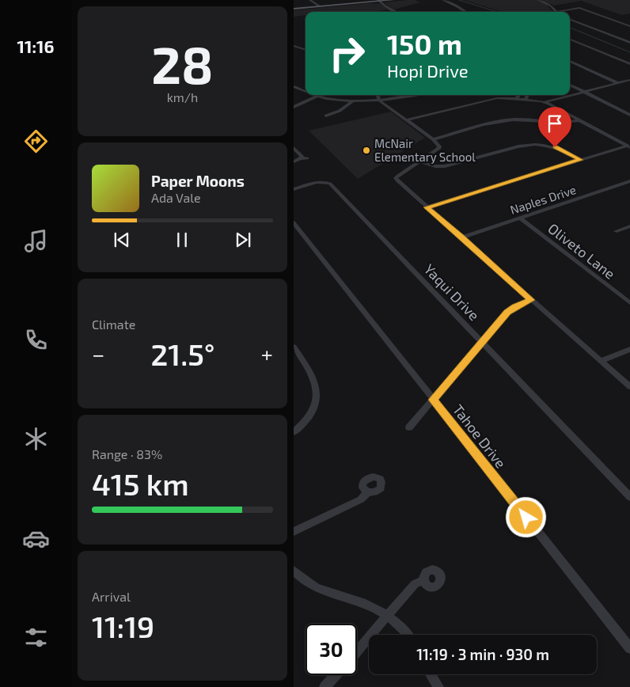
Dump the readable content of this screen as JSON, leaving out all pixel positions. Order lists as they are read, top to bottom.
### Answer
{
  "streets": {
    "street": [
      "Naples Drive",
      "Oliveto Lane",
      "Yaqui Drive",
      "Tahoe Drive"
    ]
  },
  "crossings": [
    ["Naples Drive", "Oliveto Lane"]
  ],
  "places": ["McNair Elementary School"],
  "page": {
    "tabs": "11:16",
    "tile": [
      ["28", "km/h"],
      "Climate",
      ["Range · 83%", "415 km"],
      ["Arrival", "11:19"]
    ],
    "turn": ["150 m", "Hopi Drive"],
    "song": ["Paper Moons", "Ada Vale"],
    "heat": ["−", "21.5°", "+"],
    "limit": "30",
    "trip": "11:19 · 3 min · 930 m"
  }
}
